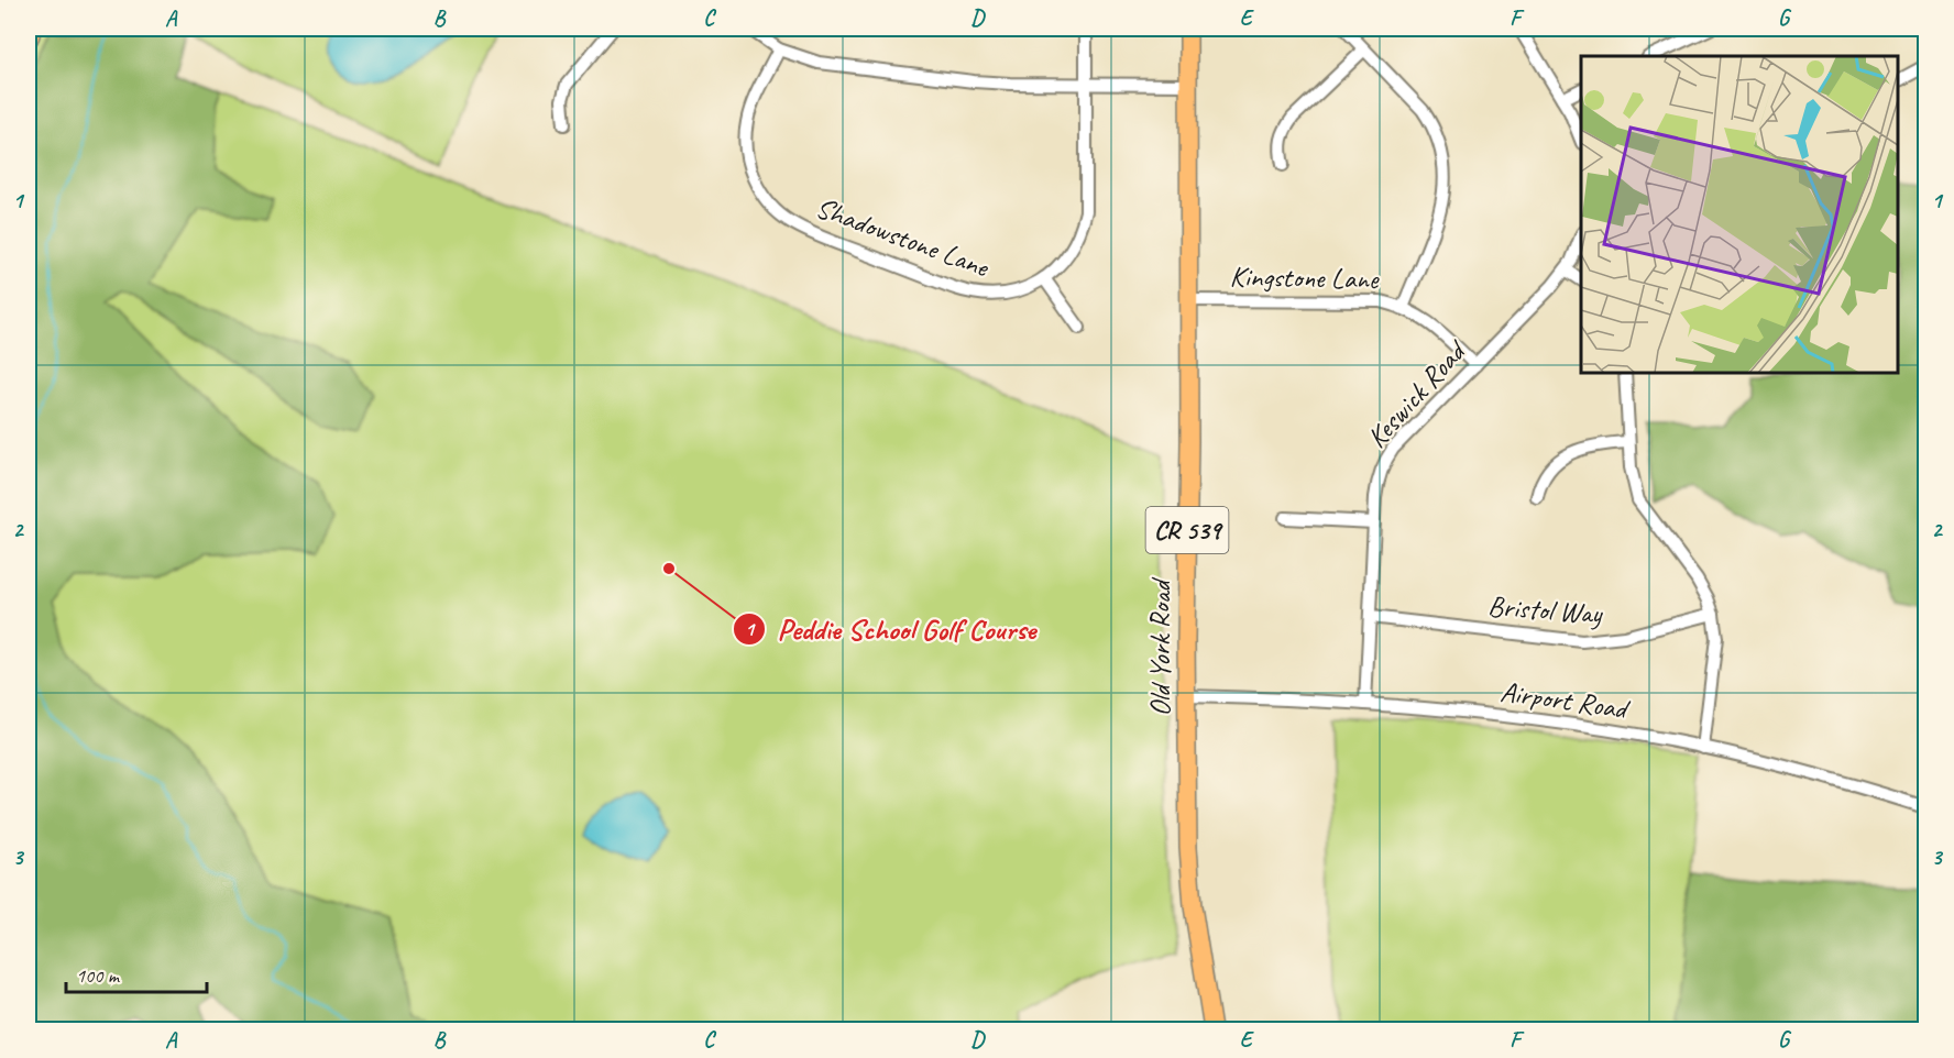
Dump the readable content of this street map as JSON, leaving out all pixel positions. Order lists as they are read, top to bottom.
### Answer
{
  "streets": {
    "main road": ["CR 539", "Old York Road"],
    "street": [
      "Shadowstone Lane",
      "Kingstone Lane",
      "Keswick Road",
      "Bristol Way",
      "Airport Road"
    ]
  },
  "crossings": [
    ["Kingstone Lane", "Keswick Road"],
    ["Kingstone Lane", "Old York Road"],
    ["Keswick Road", "Bristol Way"],
    ["Keswick Road", "Airport Road"],
    ["Old York Road", "Airport Road"]
  ],
  "places": ["Peddie School Golf Course"],
  "scale_bar": "100 m",
  "grid": {
    "columns": [
      "A",
      "B",
      "C",
      "D",
      "E",
      "F",
      "G"
    ],
    "rows": ["1", "2", "3"]
  }
}
